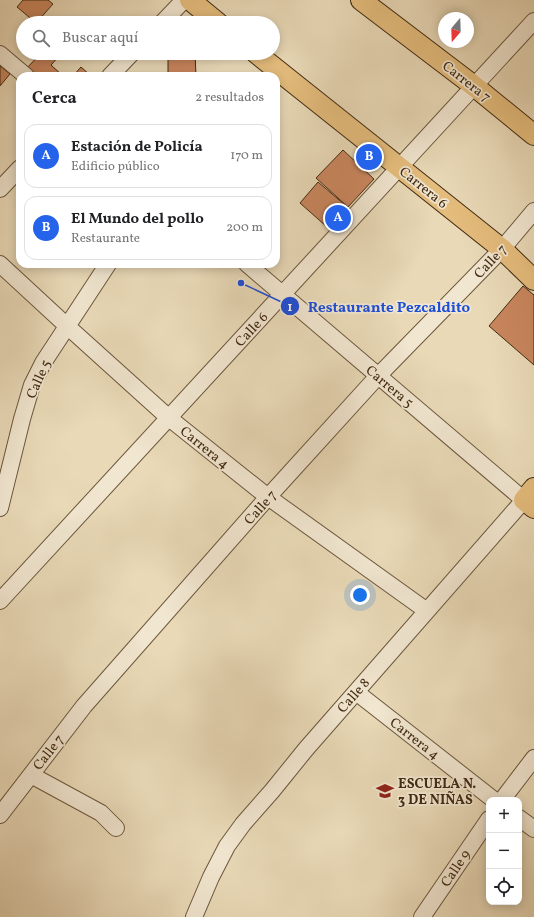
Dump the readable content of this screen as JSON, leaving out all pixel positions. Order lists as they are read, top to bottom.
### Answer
{
  "streets": {
    "main road": ["Carrera 7", "Carrera 6"],
    "street": [
      "Calle 7",
      "Calle 6",
      "Calle 5",
      "Carrera 5",
      "Carrera 4",
      "Calle 8",
      "Calle 9"
    ]
  },
  "crossings": [
    ["Carrera 7", "Calle 6"],
    ["Carrera 6", "Calle 7"],
    ["Carrera 6", "Calle 6"],
    ["Calle 7", "Carrera 5"],
    ["Calle 7", "Carrera 4"],
    ["Calle 6", "Carrera 5"],
    ["Calle 6", "Carrera 4"],
    ["Calle 5", "Carrera 4"],
    ["Carrera 5", "Calle 8"],
    ["Carrera 4", "Calle 8"]
  ],
  "places": {
    "other": ["Restaurante Pezcaldito"],
    "school or university": ["ESCUELA N. 3 DE NIÑAS"]
  },
  "north": "bottom",
  "page": {
    "search": "Buscar aquí",
    "heading": ["Cerca", "2 resultados"],
    "list": [
      {
        "mark": "A",
        "name": "Estación de Policía",
        "note": "Edificio público",
        "value": "170 m"
      },
      {
        "mark": "B",
        "name": "El Mundo del pollo",
        "note": "Restaurante",
        "value": "200 m"
      }
    ],
    "pins": ["B", "A"],
    "map_buttons": ["+", "−"]
  }
}
